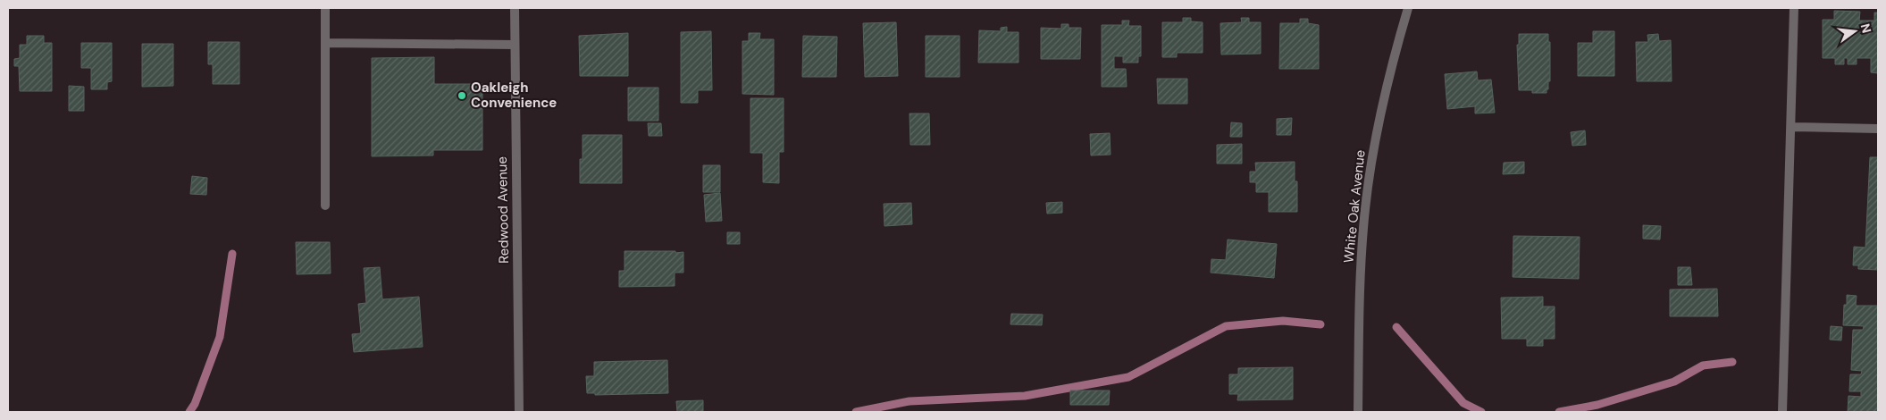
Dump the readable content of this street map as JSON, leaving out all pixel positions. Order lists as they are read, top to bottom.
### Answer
{
  "streets": {
    "street": ["White Oak Avenue", "Redwood Avenue"]
  },
  "places": ["Oakleigh Convenience"],
  "north": "right"
}
